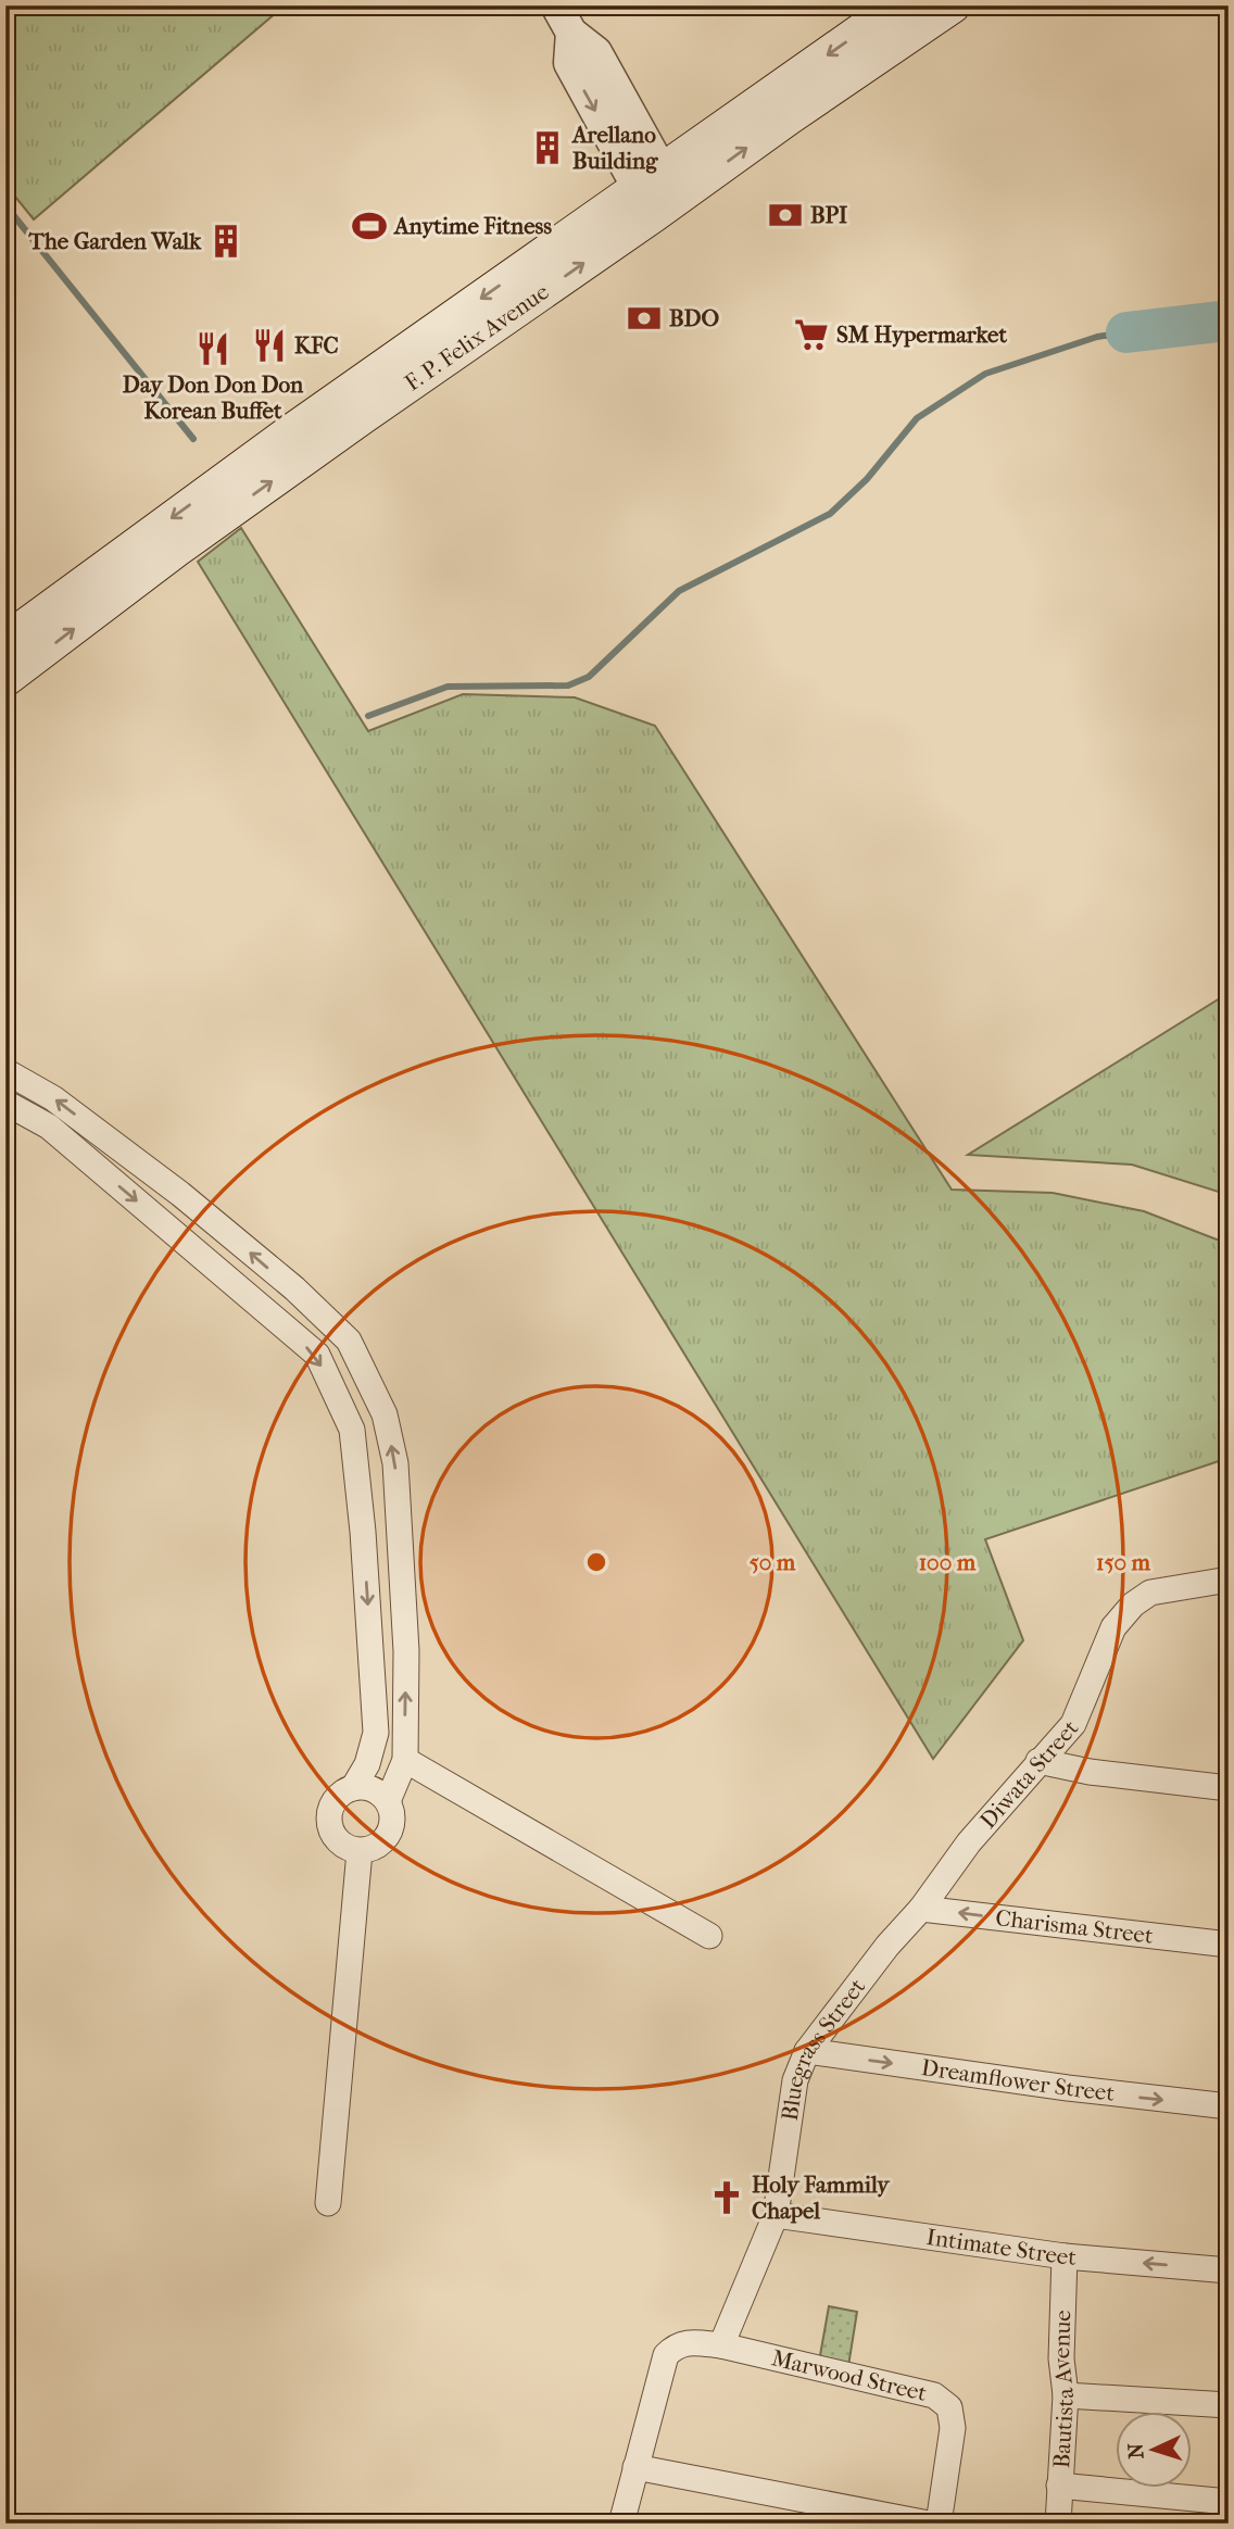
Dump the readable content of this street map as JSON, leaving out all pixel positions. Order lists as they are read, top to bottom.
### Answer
{
  "streets": {
    "main road": ["F. P. Felix Avenue"],
    "street": [
      "Diwata Street",
      "Charisma Street",
      "Bluegrass Street",
      "Dreamflower Street",
      "Intimate Street",
      "Marwood Street",
      "Bautista Avenue"
    ]
  },
  "crossings": [
    ["Diwata Street", "Charisma Street"],
    ["Diwata Street", "Bluegrass Street"],
    ["Charisma Street", "Bluegrass Street"],
    ["Bluegrass Street", "Dreamflower Street"],
    ["Bluegrass Street", "Intimate Street"],
    ["Bluegrass Street", "Marwood Street"],
    ["Intimate Street", "Bautista Avenue"]
  ],
  "one_way": ["Dreamflower Street"],
  "places": {
    "building": ["Arellano Building", "The Garden Walk"],
    "bank": ["BPI", "BDO"],
    "sports": ["Anytime Fitness"],
    "supermarket": ["SM Hypermarket"],
    "restaurant": ["KFC", "Day Don Don Don Korean Buffet"],
    "church": ["Holy Fammily Chapel"]
  },
  "north": "left",
  "rings": ["50 m", "100 m", "150 m"]
}
